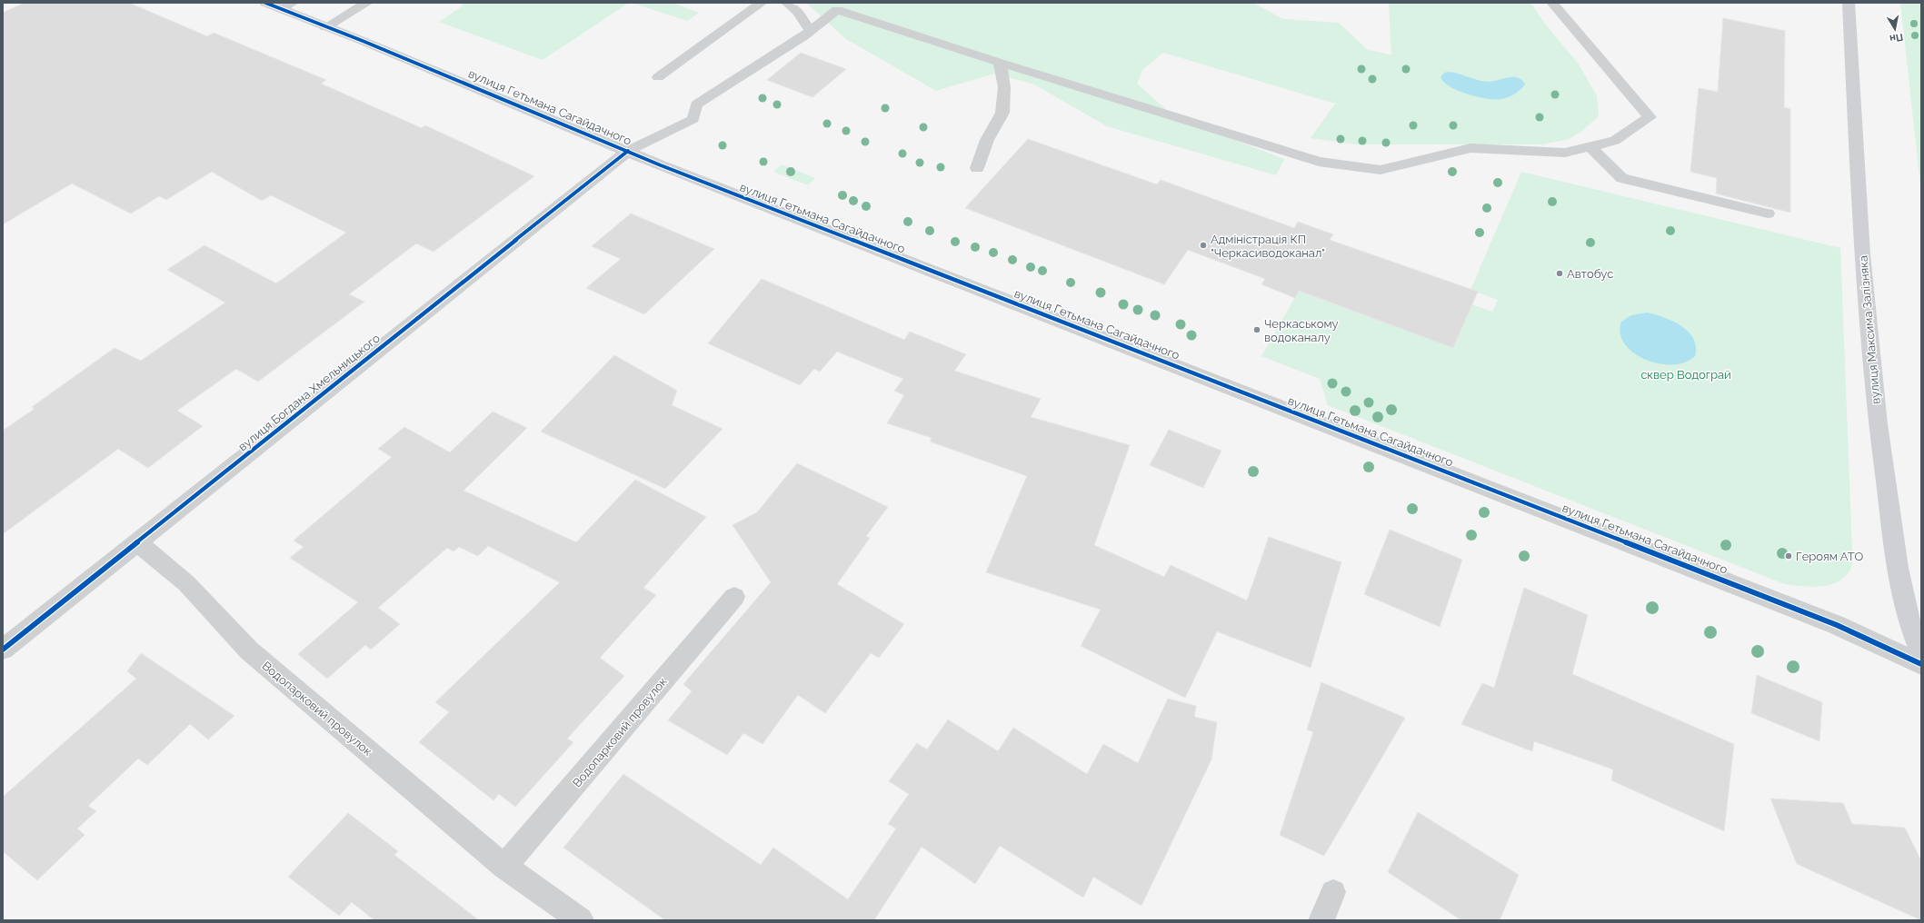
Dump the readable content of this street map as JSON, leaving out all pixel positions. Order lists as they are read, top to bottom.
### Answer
{
  "streets": {
    "main road": ["вулиця Максима Залізняка"],
    "street": ["вулиця Гетьмана Сагайдачного", "вулиця Богдана Хмельницького", "Водопарковий провулок"]
  },
  "crossings": [
    ["вулиця Гетьмана Сагайдачного", "вулиця Богдана Хмельницького"],
    ["вулиця Богдана Хмельницького", "Водопарковий провулок"]
  ],
  "parks": ["сквер Водограй"],
  "places": [
    "Адміністрація КП \"Черкасиводоканал\"",
    "Автобус",
    "Черкаському водоканалу",
    "Героям АТО"
  ],
  "north": "bottom"
}
